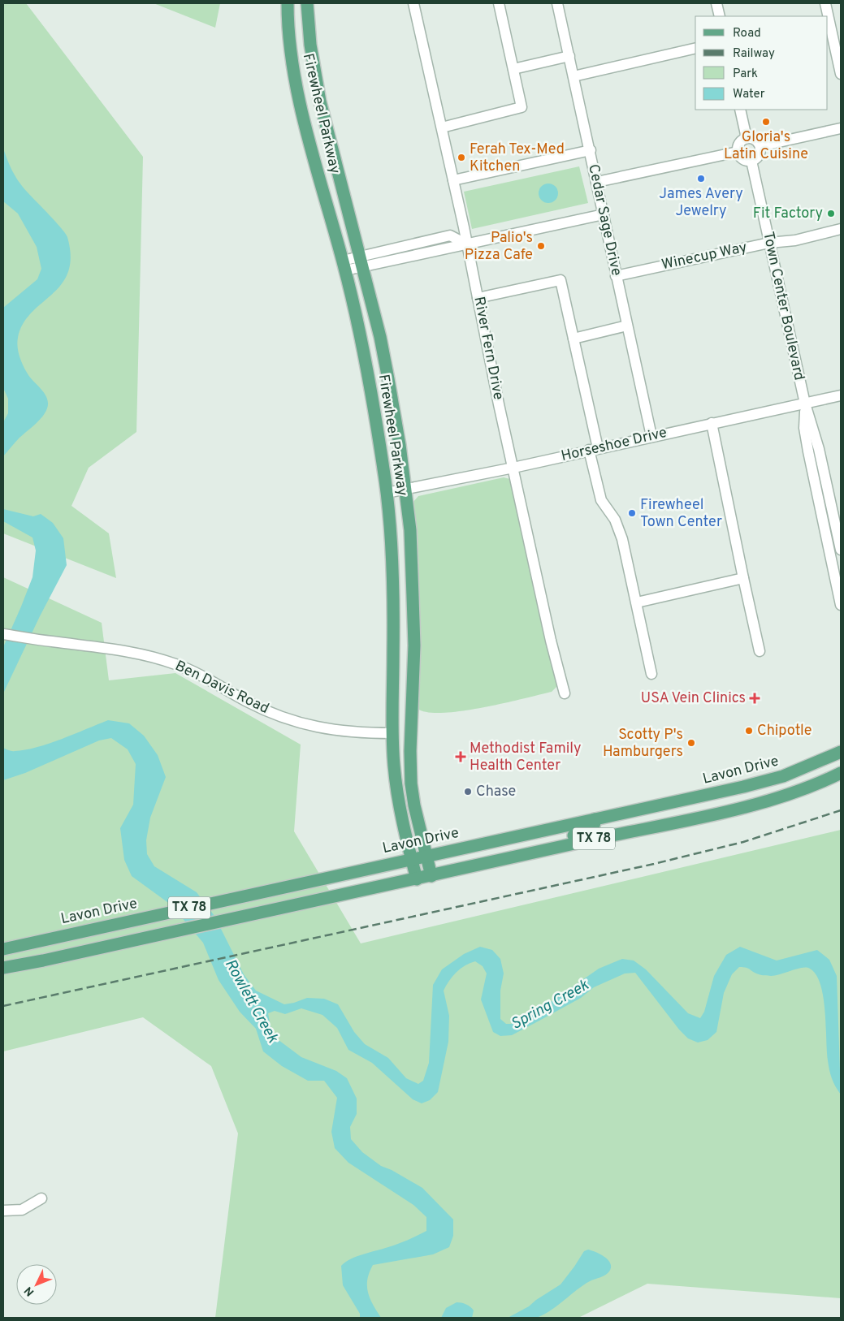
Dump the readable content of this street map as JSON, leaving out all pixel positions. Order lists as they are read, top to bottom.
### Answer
{
  "streets": {
    "main road": ["Firewheel Parkway", "Lavon Drive", "TX 78"],
    "street": [
      "Cedar Sage Drive",
      "Winecup Way",
      "Town Center Boulevard",
      "River Fern Drive",
      "Horseshoe Drive",
      "Ben Davis Road"
    ]
  },
  "crossings": [
    ["Firewheel Parkway", "Horseshoe Drive"],
    ["Firewheel Parkway", "Ben Davis Road"],
    ["Firewheel Parkway", "Lavon Drive"],
    ["Firewheel Parkway", "TX 78"],
    ["Cedar Sage Drive", "Winecup Way"],
    ["Cedar Sage Drive", "Horseshoe Drive"],
    ["Winecup Way", "Town Center Boulevard"],
    ["Town Center Boulevard", "Horseshoe Drive"],
    ["River Fern Drive", "Horseshoe Drive"]
  ],
  "water": ["Rowlett Creek", "Spring Creek"],
  "places": {
    "other": [
      "Gloria's Latin Cuisine",
      "Ferah Tex-Med Kitchen",
      "James Avery Jewelry",
      "Fit Factory",
      "Palio's Pizza Cafe",
      "Firewheel Town Center",
      "Chipotle",
      "Scotty P's Hamburgers",
      "Chase"
    ],
    "health": ["USA Vein Clinics", "Methodist Family Health Center"]
  },
  "legend": [
    "Road",
    "Railway",
    "Park",
    "Water"
  ],
  "north": "bottom left"
}
